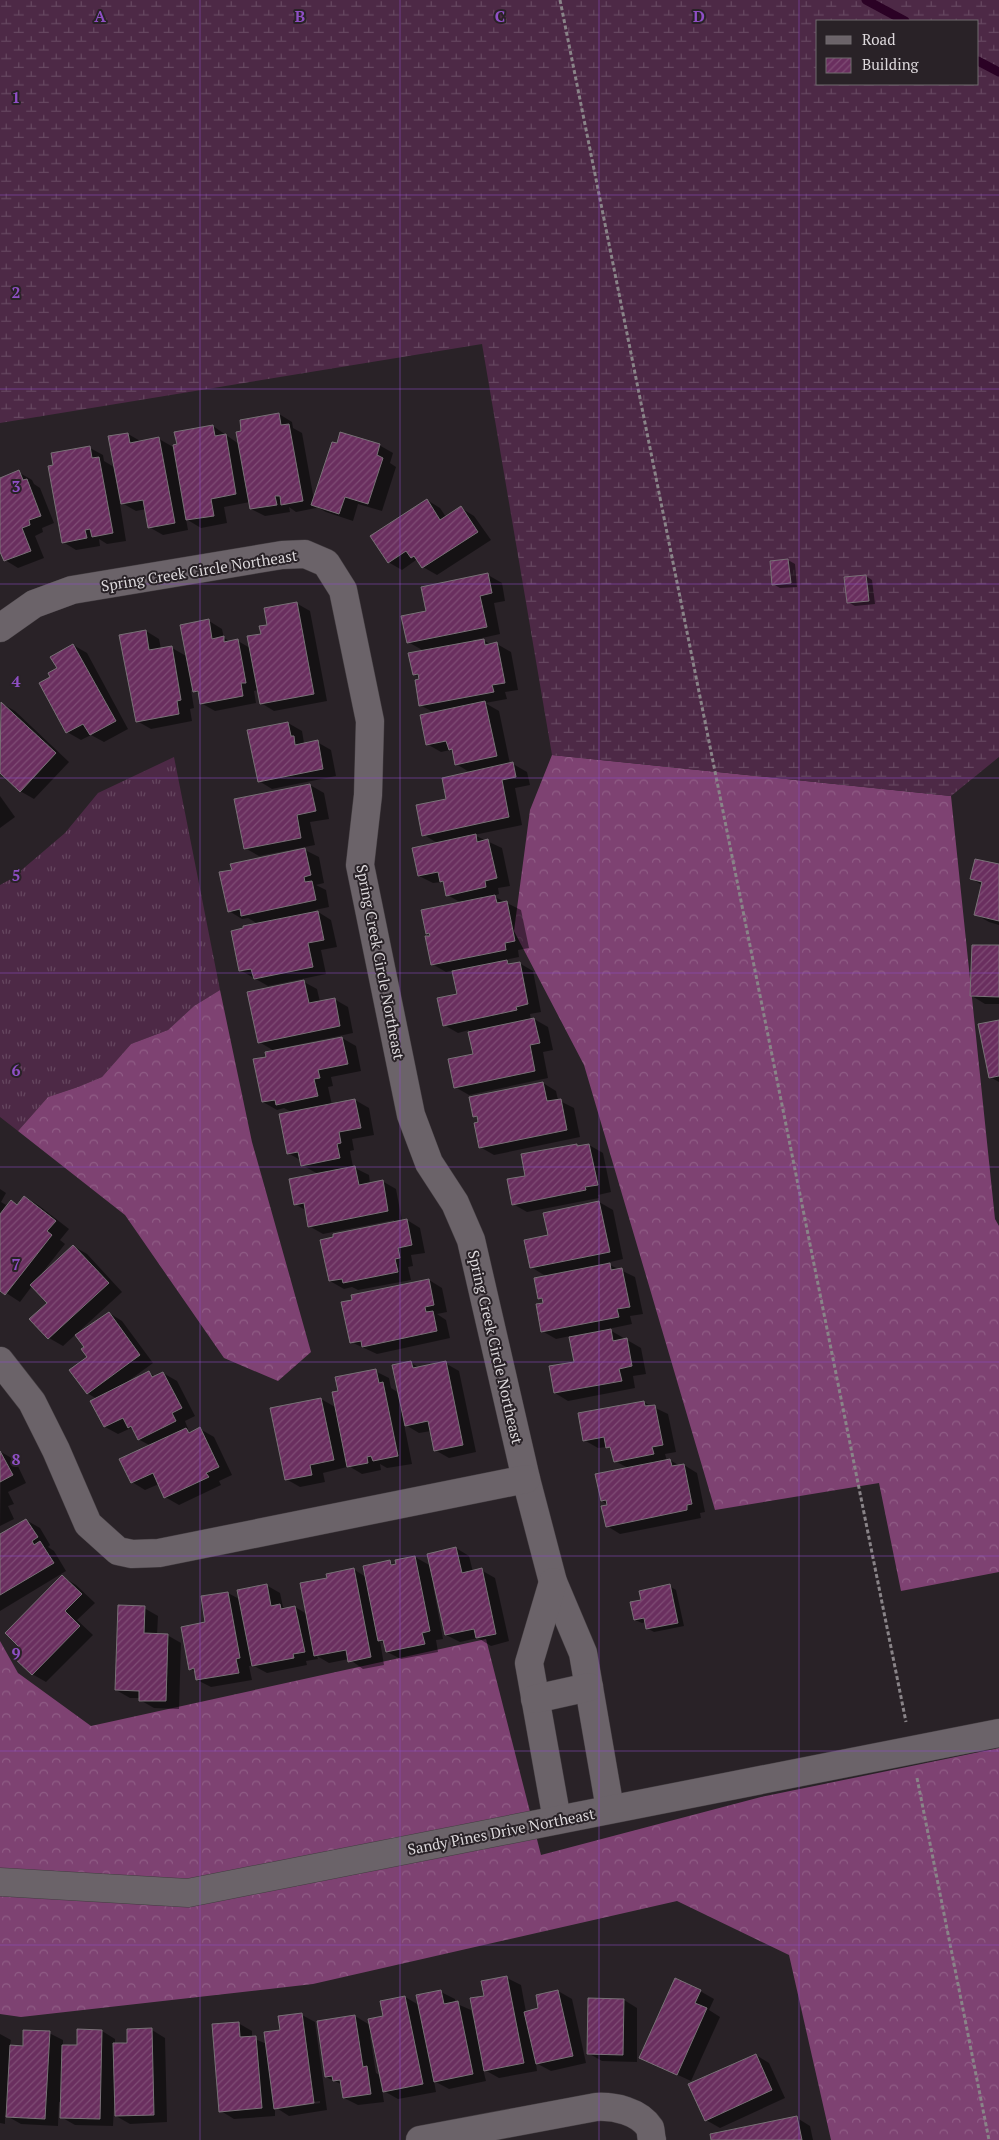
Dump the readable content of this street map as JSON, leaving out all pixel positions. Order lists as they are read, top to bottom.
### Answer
{
  "streets": {
    "street": ["Spring Creek Circle Northeast", "Sandy Pines Drive Northeast"]
  },
  "crossings": [
    ["Spring Creek Circle Northeast", "Sandy Pines Drive Northeast"]
  ],
  "legend": ["Road", "Building"],
  "grid": {
    "columns": [
      "A",
      "B",
      "C",
      "D"
    ],
    "rows": [
      "1",
      "2",
      "3",
      "4",
      "5",
      "6",
      "7",
      "8",
      "9"
    ]
  }
}
